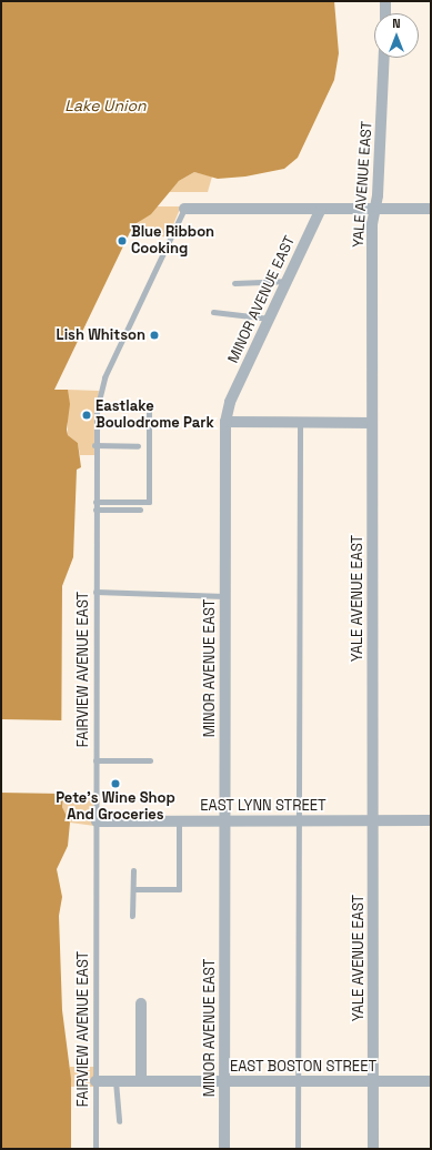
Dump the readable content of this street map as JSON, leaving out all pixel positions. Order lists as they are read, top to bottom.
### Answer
{
  "streets": {
    "street": [
      "YALE AVENUE EAST",
      "MINOR AVENUE EAST",
      "EAST LYNN STREET",
      "EAST BOSTON STREET"
    ],
    "lane": ["FAIRVIEW AVENUE EAST"]
  },
  "crossings": [
    ["YALE AVENUE EAST", "EAST LYNN STREET"],
    ["YALE AVENUE EAST", "EAST BOSTON STREET"],
    ["MINOR AVENUE EAST", "EAST LYNN STREET"],
    ["MINOR AVENUE EAST", "EAST BOSTON STREET"],
    ["FAIRVIEW AVENUE EAST", "EAST LYNN STREET"],
    ["FAIRVIEW AVENUE EAST", "EAST BOSTON STREET"]
  ],
  "water": ["Lake Union"],
  "places": [
    "Blue Ribbon Cooking",
    "Lish Whitson",
    "Eastlake Boulodrome Park",
    "Pete's Wine Shop And Groceries"
  ],
  "north": "top"
}
